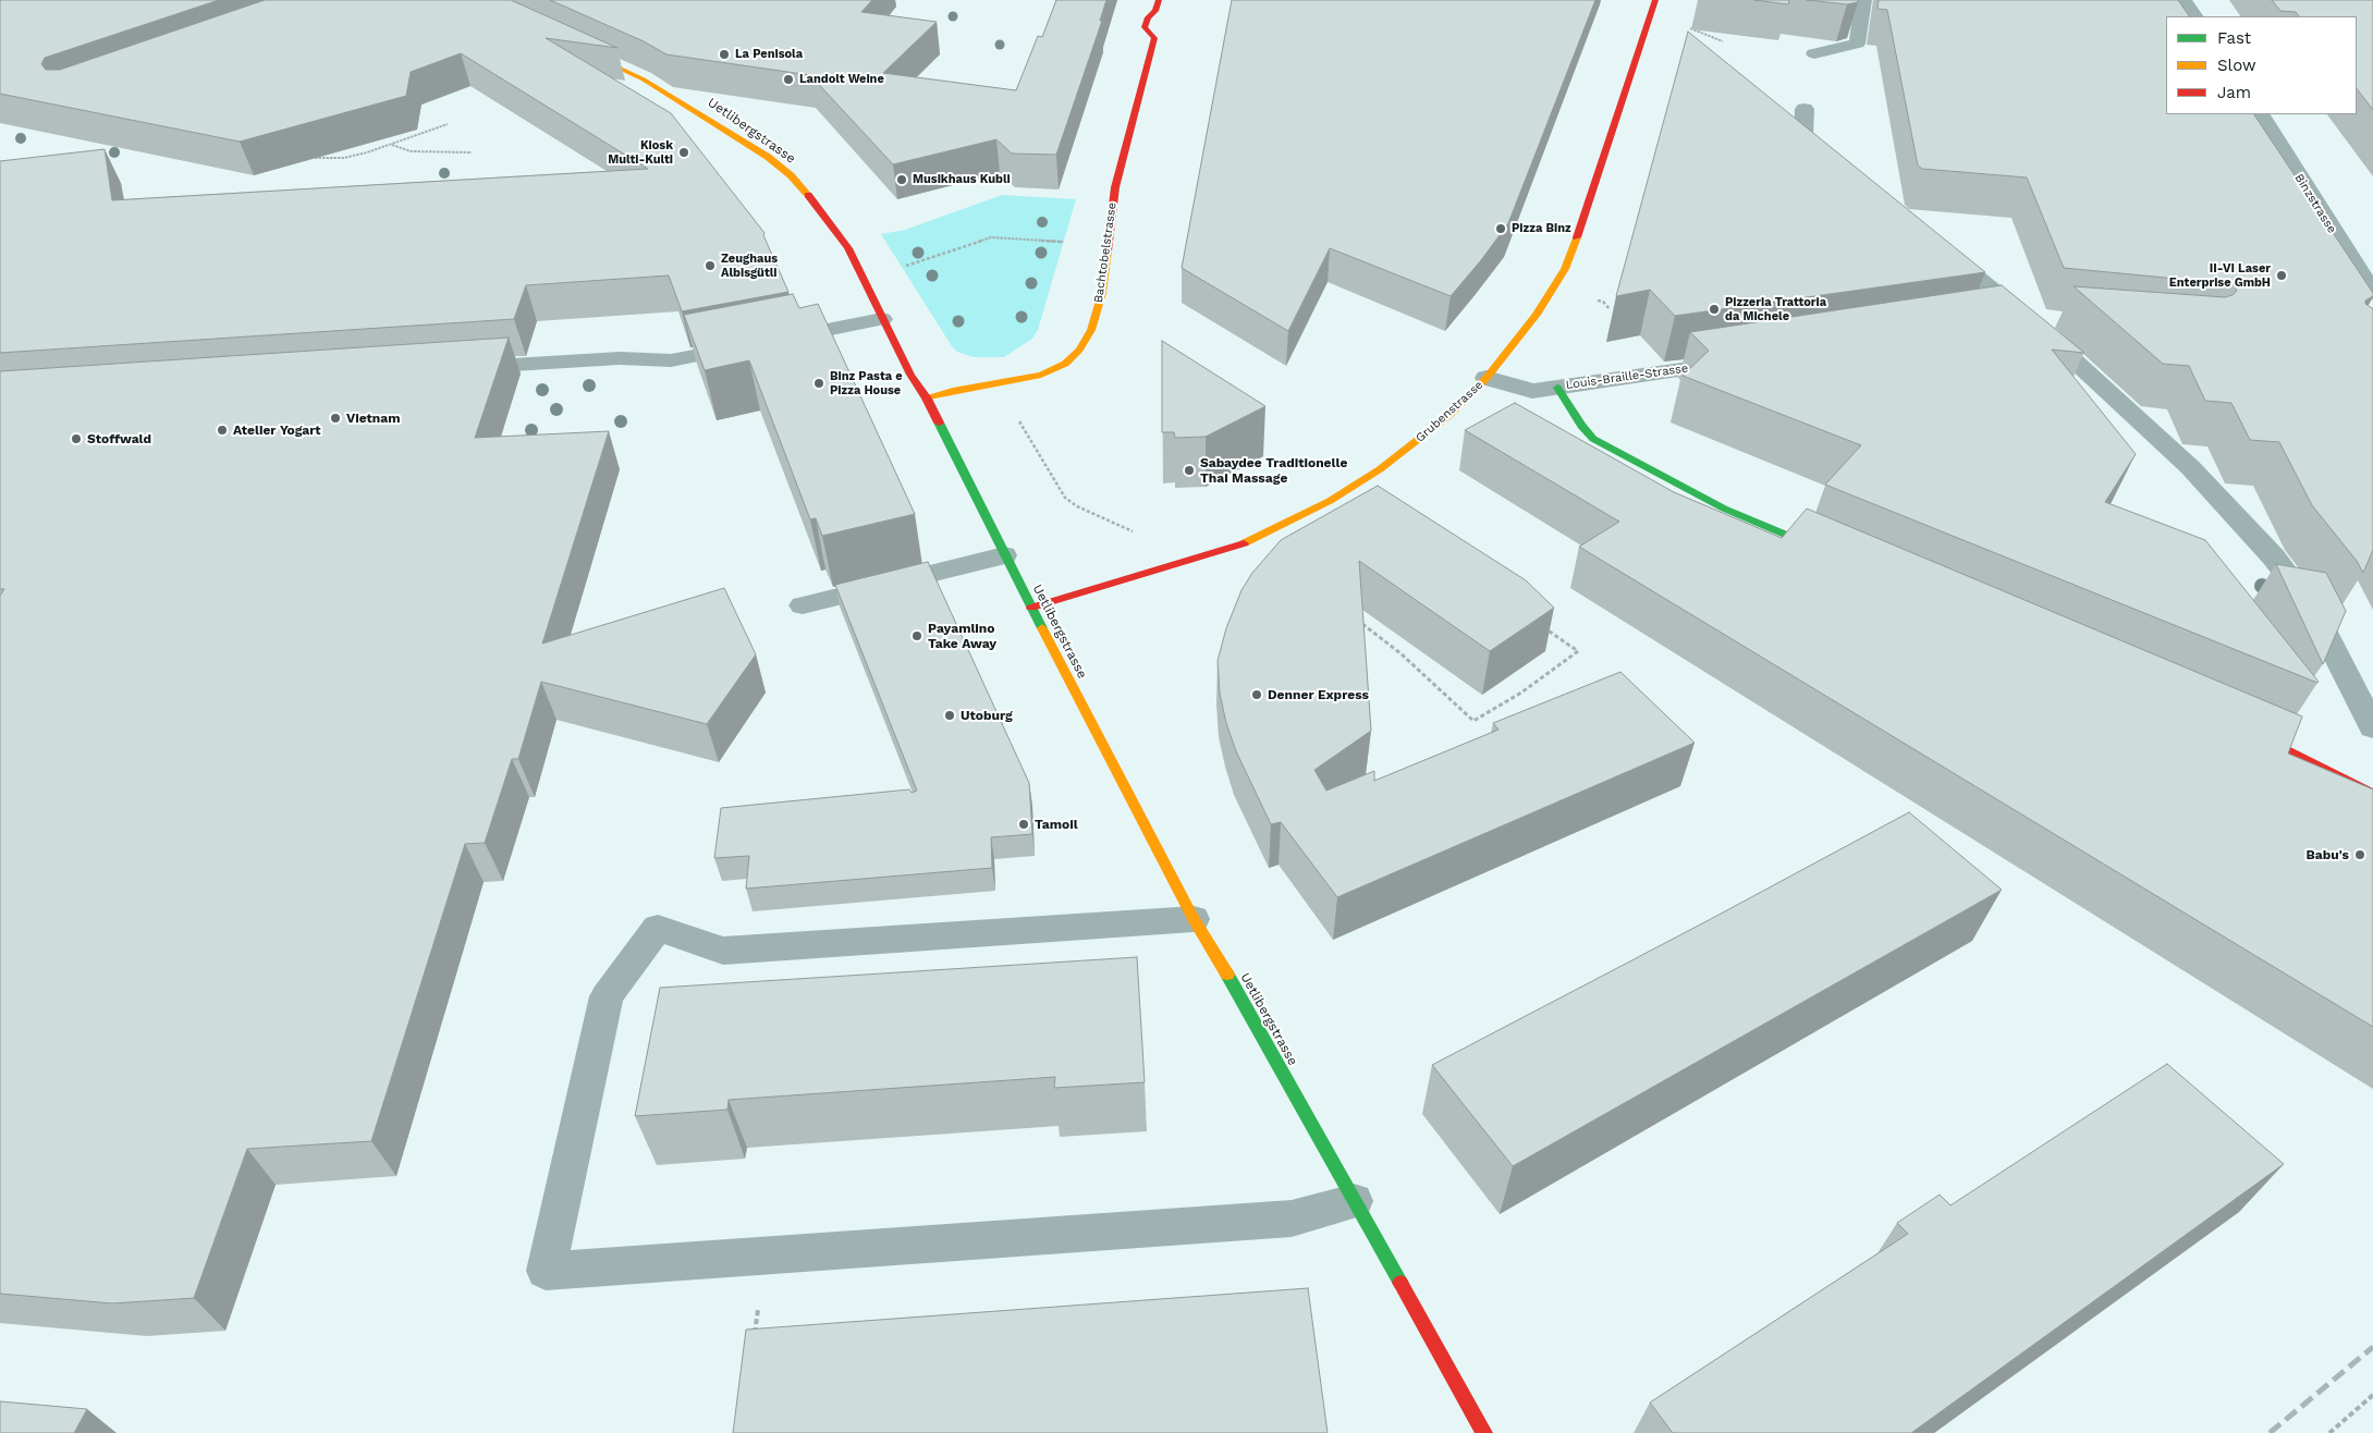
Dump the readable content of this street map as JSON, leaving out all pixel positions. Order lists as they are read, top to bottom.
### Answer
{
  "streets": {
    "street": [
      "Uetlibergstrasse",
      "Binzstrasse",
      "Bachtobelstrasse",
      "Louis-Braille-Strasse",
      "Grubenstrasse"
    ]
  },
  "crossings": [
    ["Uetlibergstrasse", "Bachtobelstrasse"],
    ["Uetlibergstrasse", "Grubenstrasse"],
    ["Louis-Braille-Strasse", "Grubenstrasse"]
  ],
  "places": [
    "La Penisola",
    "Landolt Weine",
    "Kiosk Multi-Kulti",
    "Musikhaus Kubli",
    "Pizza Binz",
    "Zeughaus Albisgütli",
    "II-VI Laser Enterprise GmbH",
    "Pizzeria Trattoria da Michele",
    "Binz Pasta e Pizza House",
    "Vietnam",
    "Atelier Yogart",
    "Stoffwald",
    "Sabaydee Traditionelle Thai Massage",
    "Payamlino Take Away",
    "Denner Express",
    "Utoburg",
    "Tamoil",
    "Babu's"
  ],
  "legend": ["Fast", "Slow", "Jam"]
}
